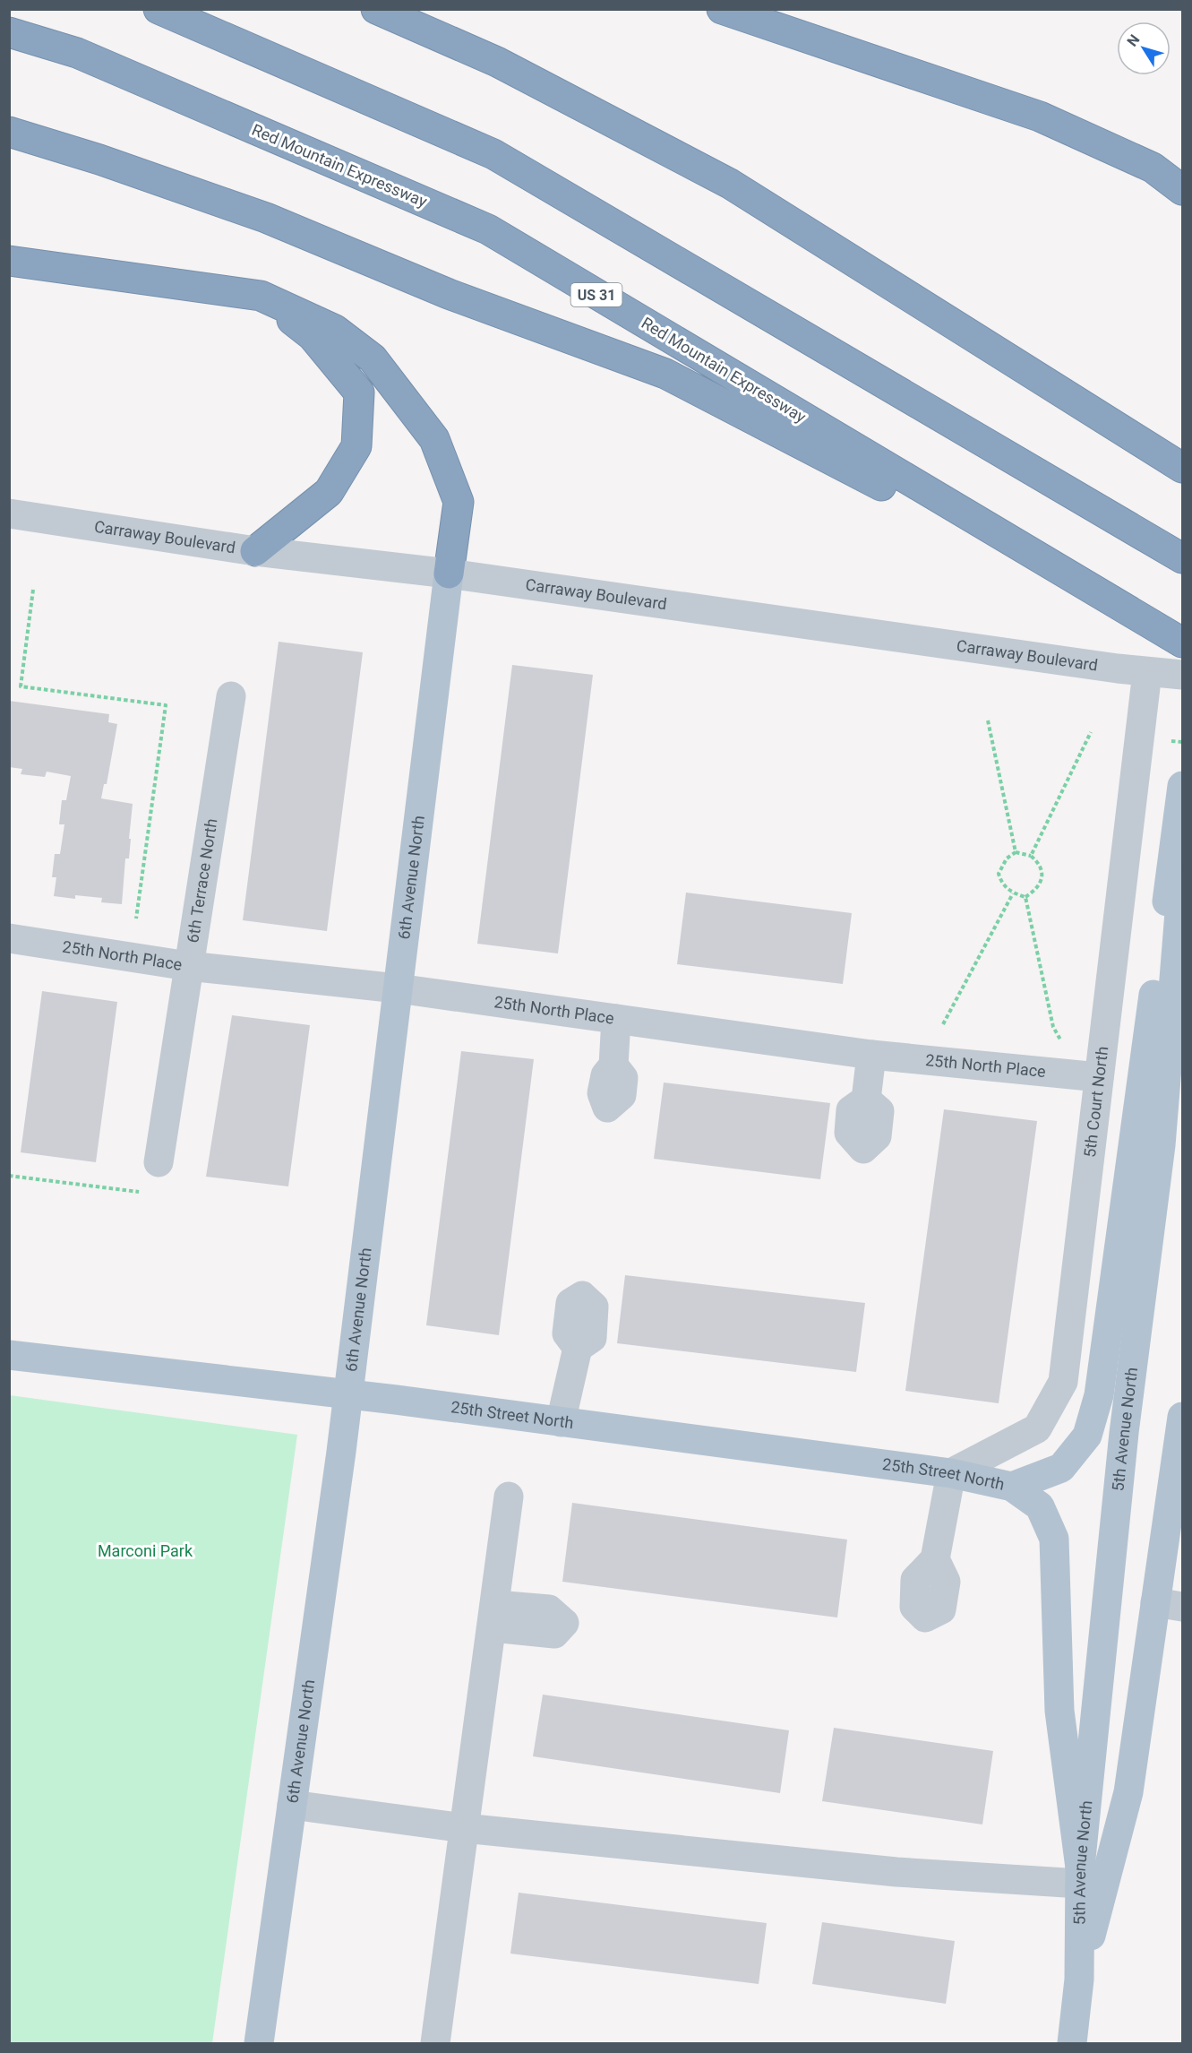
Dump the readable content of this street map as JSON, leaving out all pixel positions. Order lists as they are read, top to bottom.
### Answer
{
  "streets": {
    "highway": ["Red Mountain Expressway", "US 31"],
    "main road": ["6th Avenue North", "25th Street North", "5th Avenue North"],
    "street": [
      "Carraway Boulevard",
      "6th Terrace North",
      "25th North Place",
      "5th Court North"
    ]
  },
  "crossings": [
    ["Carraway Boulevard", "6th Avenue North"],
    ["Carraway Boulevard", "5th Court North"],
    ["6th Avenue North", "25th North Place"],
    ["6th Avenue North", "25th Street North"],
    ["6th Terrace North", "25th North Place"],
    ["25th North Place", "5th Court North"],
    ["5th Court North", "25th Street North"]
  ],
  "parks": ["Marconi Park"],
  "north": "top left"
}
